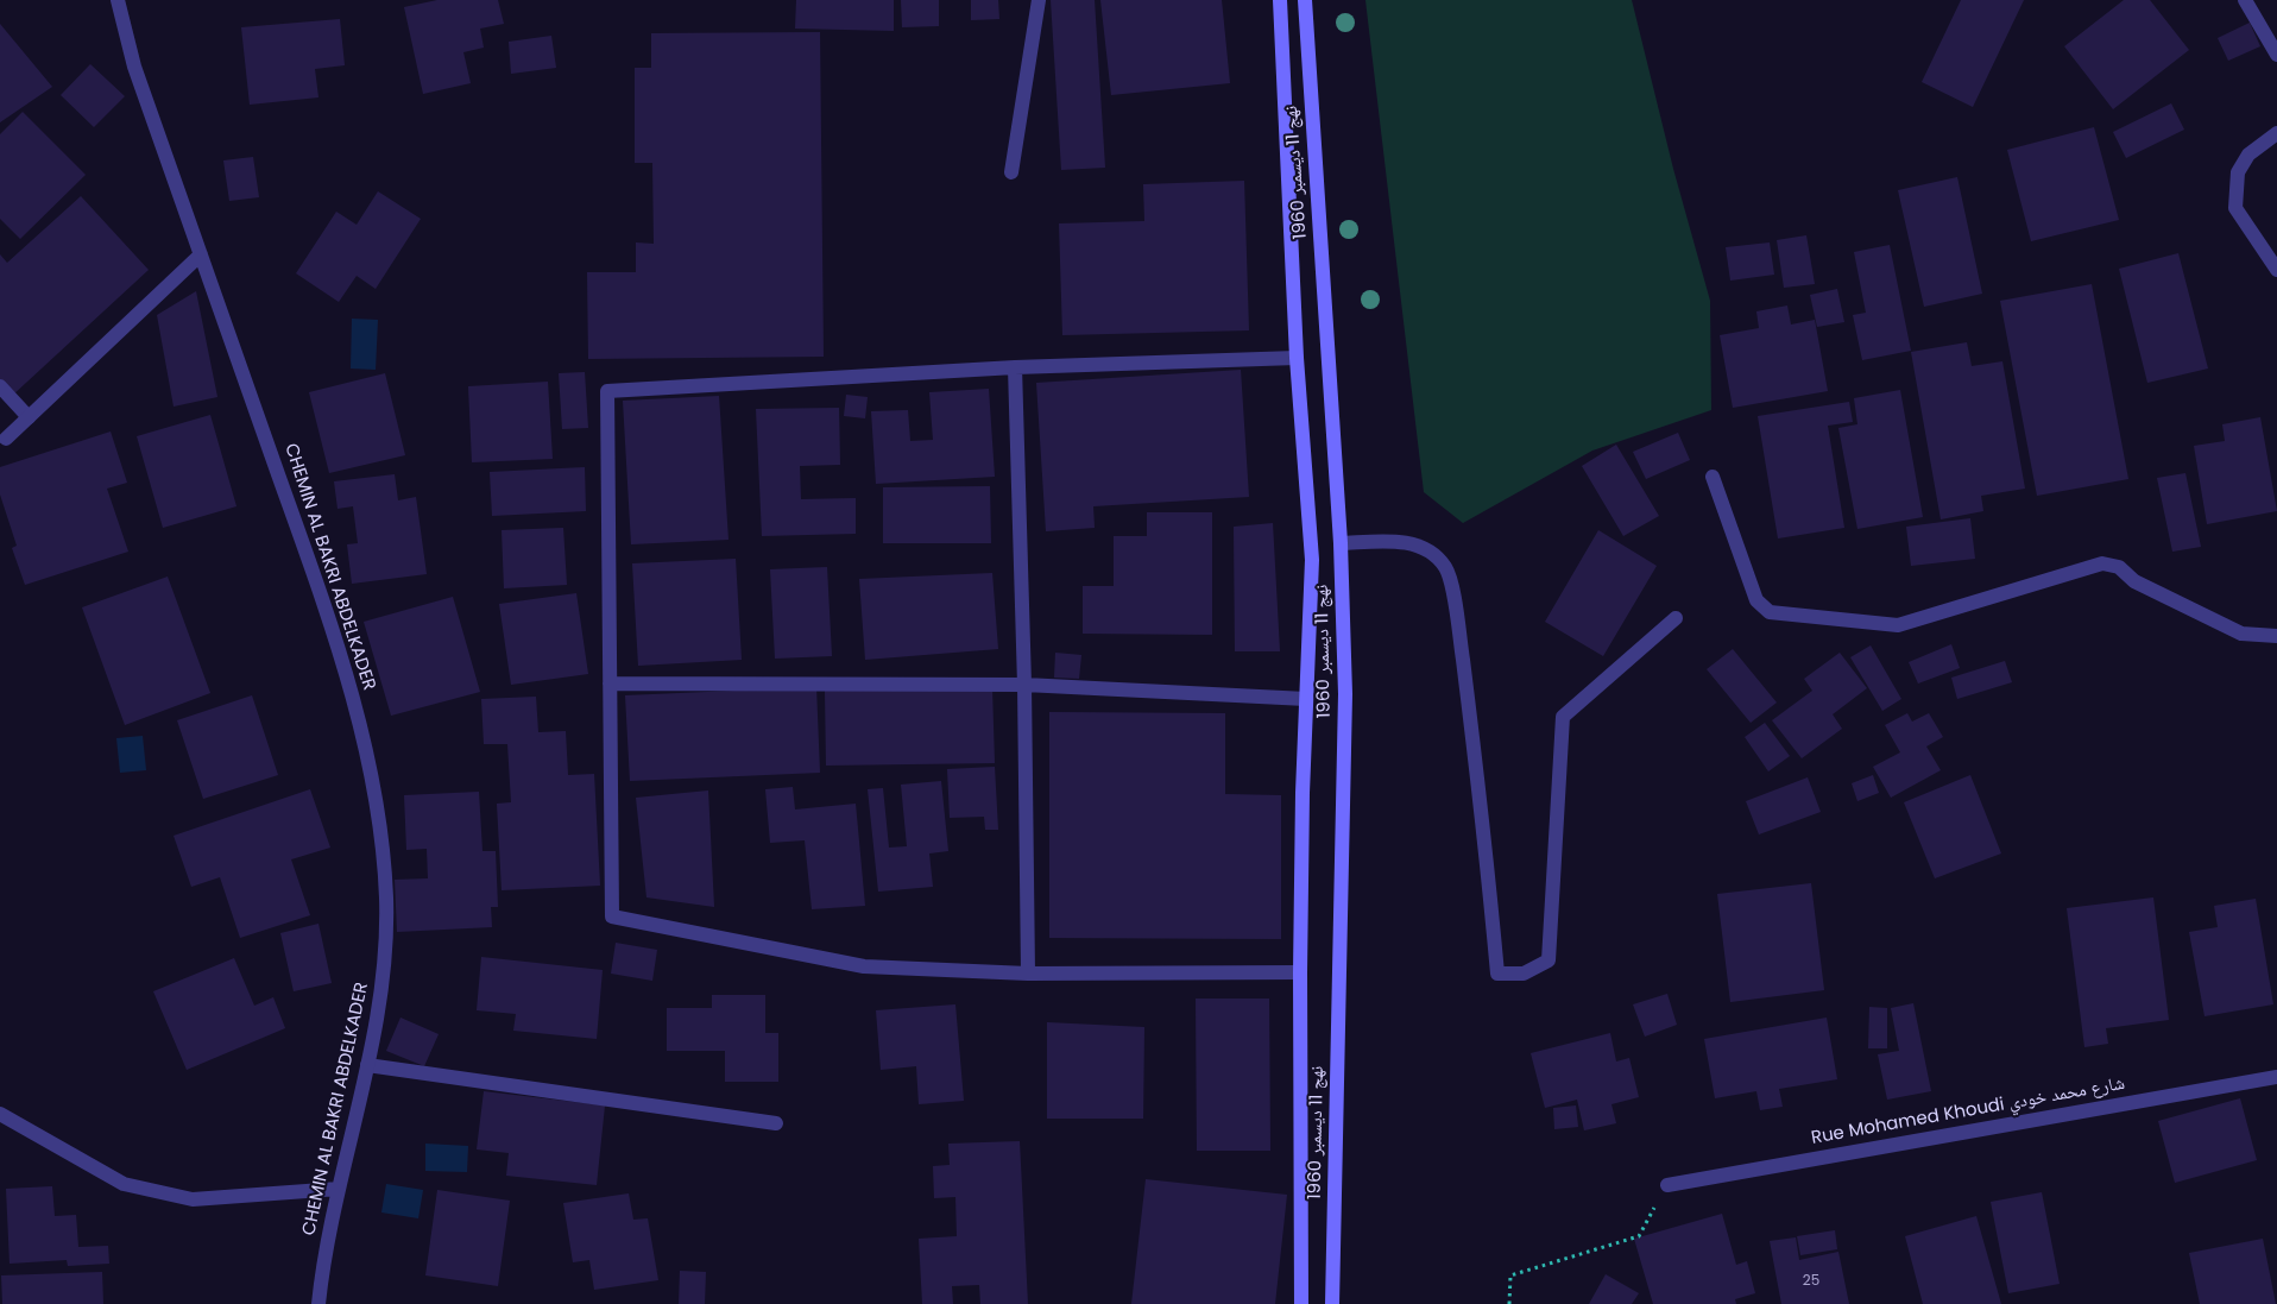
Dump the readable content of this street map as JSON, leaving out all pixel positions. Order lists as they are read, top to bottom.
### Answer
{
  "streets": {
    "main road": ["نهج 11 ديسمبر 1960"],
    "street": ["CHEMIN AL BAKRI ABDELKADER", "Rue Mohamed Khoudi شارع محمد خودي"]
  },
  "house_numbers": ["25"]
}
